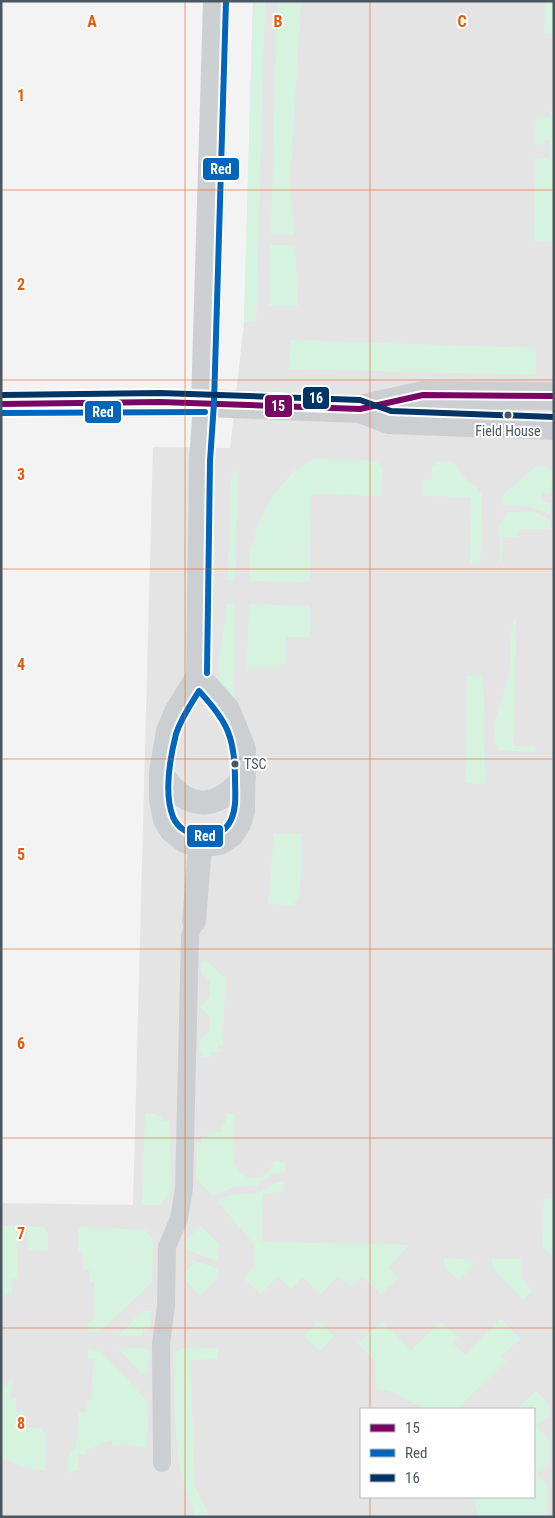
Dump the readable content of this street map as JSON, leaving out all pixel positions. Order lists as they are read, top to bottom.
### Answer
{
  "places": ["Field House", "TSC"],
  "lines": ["transit line Red", "transit line 16", "transit line 15"],
  "legend": ["15", "Red", "16"],
  "grid": {
    "columns": ["A", "B", "C"],
    "rows": [
      "1",
      "2",
      "3",
      "4",
      "5",
      "6",
      "7",
      "8"
    ]
  }
}
